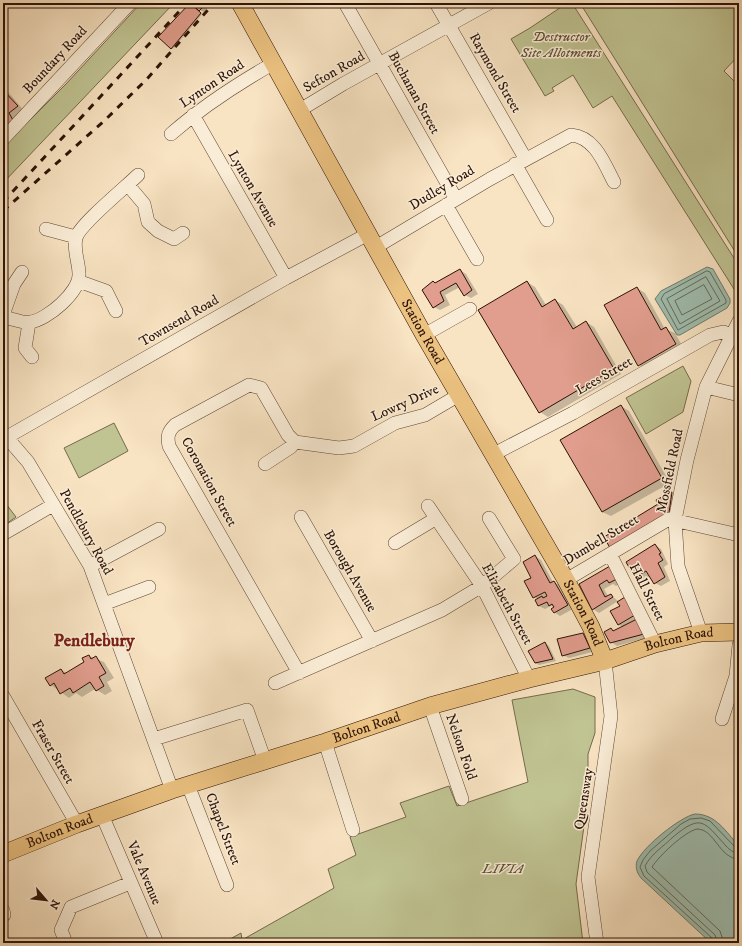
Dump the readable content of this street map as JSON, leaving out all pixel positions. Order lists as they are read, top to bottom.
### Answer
{
  "streets": {
    "main road": ["Station Road", "Bolton Road"],
    "street": [
      "Boundary Road",
      "Sefton Road",
      "Raymond Street",
      "Lynton Road",
      "Buchanan Street",
      "Dudley Road",
      "Lynton Avenue",
      "Townsend Road",
      "Lees Street",
      "Lowry Drive",
      "Mossfield Road",
      "Coronation Street",
      "Pendlebury Road",
      "Dumbell Street",
      "Borough Avenue",
      "Hall Street",
      "Elizabeth Street",
      "Nelson Fold",
      "Fraser Street",
      "Queensway",
      "Chapel Street",
      "Vale Avenue"
    ]
  },
  "crossings": [
    ["Sefton Road", "Raymond Street"],
    ["Sefton Road", "Buchanan Street"],
    ["Sefton Road", "Station Road"],
    ["Raymond Street", "Dudley Road"],
    ["Lynton Road", "Lynton Avenue"],
    ["Lynton Road", "Station Road"],
    ["Buchanan Street", "Dudley Road"],
    ["Dudley Road", "Townsend Road"],
    ["Dudley Road", "Station Road"],
    ["Lynton Avenue", "Townsend Road"],
    ["Townsend Road", "Station Road"],
    ["Townsend Road", "Pendlebury Road"],
    ["Station Road", "Lees Street"],
    ["Station Road", "Lowry Drive"],
    ["Station Road", "Dumbell Street"],
    ["Station Road", "Bolton Road"],
    ["Station Road", "Queensway"],
    ["Lees Street", "Mossfield Road"],
    ["Lowry Drive", "Coronation Street"],
    ["Mossfield Road", "Dumbell Street"],
    ["Mossfield Road", "Bolton Road"],
    ["Pendlebury Road", "Bolton Road"],
    ["Dumbell Street", "Hall Street"],
    ["Hall Street", "Bolton Road"],
    ["Elizabeth Street", "Bolton Road"],
    ["Bolton Road", "Nelson Fold"],
    ["Bolton Road", "Fraser Street"],
    ["Bolton Road", "Queensway"],
    ["Bolton Road", "Chapel Street"],
    ["Bolton Road", "Vale Avenue"]
  ],
  "districts": ["Pendlebury"],
  "parks": ["Destructor Site Allotments", "LIVIA"],
  "north": "bottom right"
}
